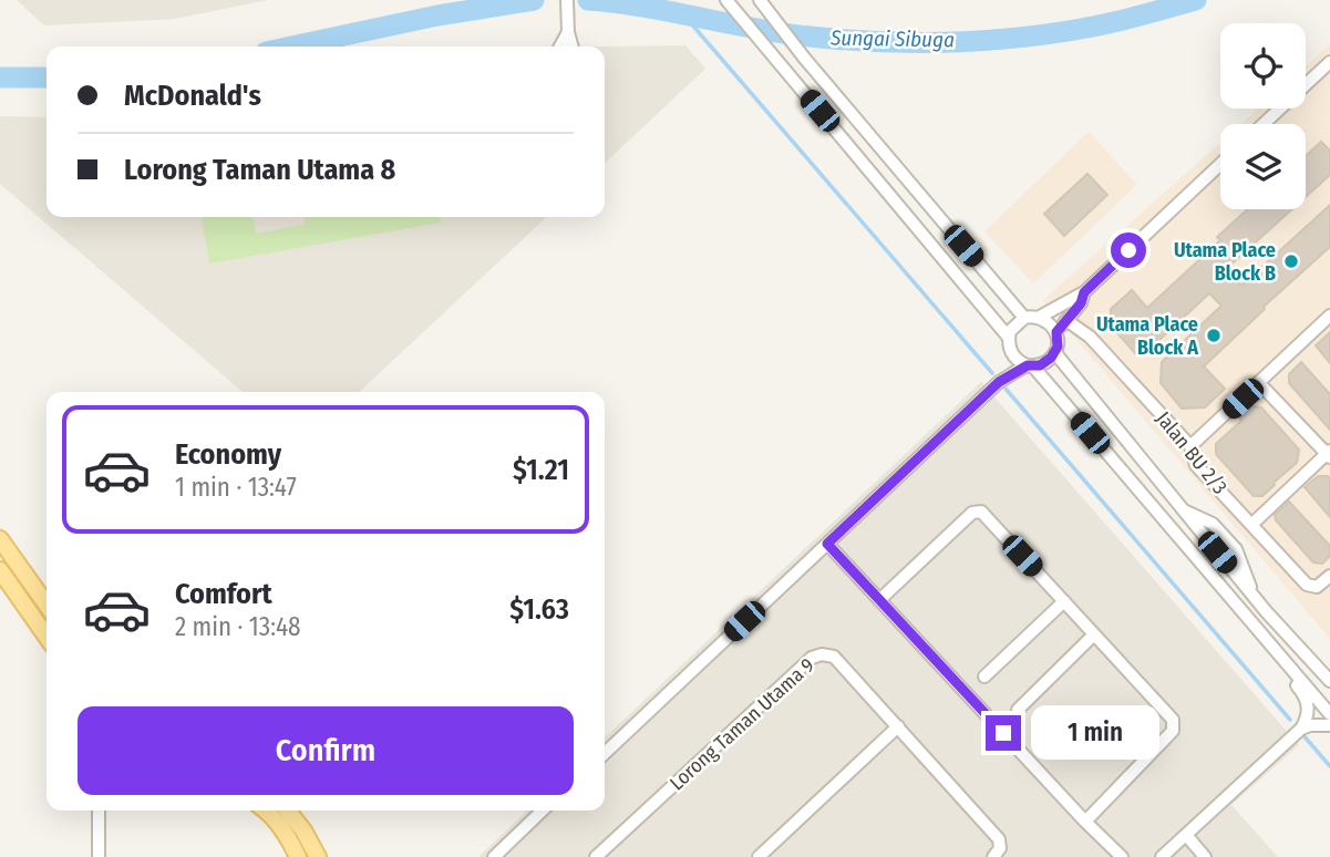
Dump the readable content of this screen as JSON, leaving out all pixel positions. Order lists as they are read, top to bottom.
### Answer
{
  "streets": {
    "street": ["Jalan BU 2/3", "Lorong Taman Utama 9"]
  },
  "water": ["Sungai Sibuga"],
  "places": ["Utama Place Block B", "Utama Place Block A"],
  "page": {
    "banner": ["McDonald's", "Lorong Taman Utama 8"],
    "list": [
      {
        "name": "Economy",
        "note": "1 min · 13:47",
        "value": "$1.21"
      },
      {
        "name": "Comfort",
        "note": "2 min · 13:48",
        "value": "$1.63"
      }
    ],
    "buttons": "Confirm",
    "bubble": "1 min"
  }
}
